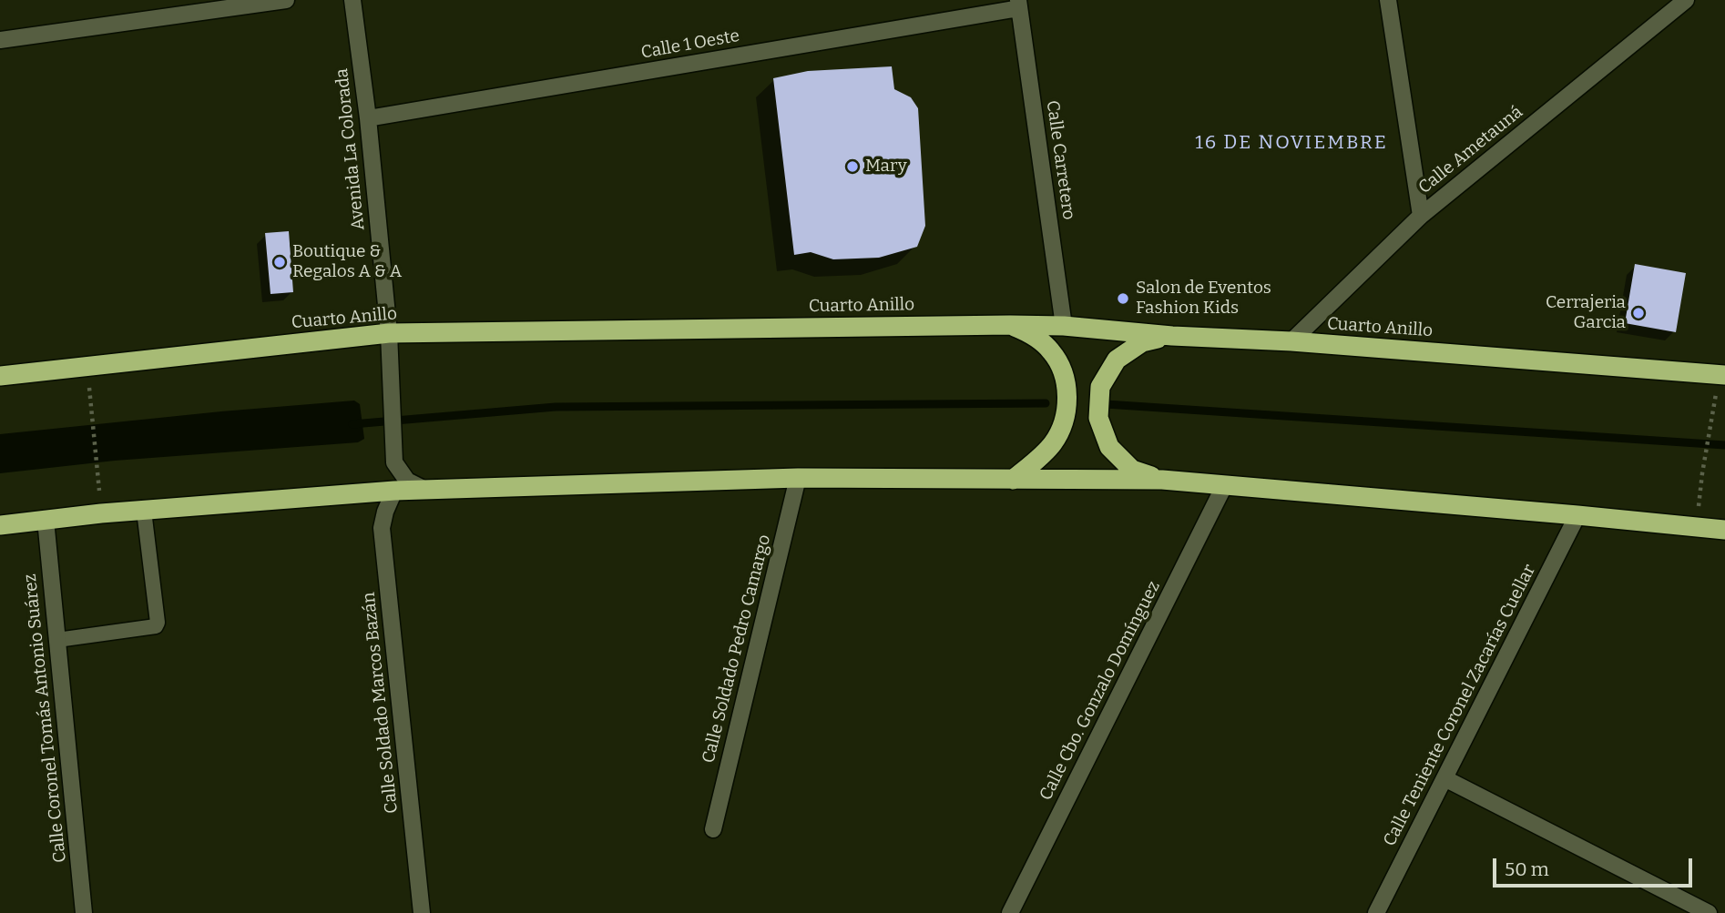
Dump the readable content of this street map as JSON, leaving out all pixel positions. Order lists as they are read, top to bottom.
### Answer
{
  "streets": {
    "highway": ["Cuarto Anillo"],
    "street": [
      "Calle 1 Oeste",
      "Avenida La Colorada",
      "Calle Ametauná",
      "Calle Carretero",
      "Calle Soldado Pedro Camargo",
      "Calle Cbo. Gonzalo Domínguez",
      "Calle Soldado Marcos Bazán",
      "Calle Teniente Coronel Zacarías Cuellar",
      "Calle Coronel Tomás Antonio Suárez"
    ]
  },
  "crossings": [
    ["Calle 1 Oeste", "Avenida La Colorada"],
    ["Calle 1 Oeste", "Calle Carretero"],
    ["Avenida La Colorada", "Cuarto Anillo"],
    ["Calle Ametauná", "Cuarto Anillo"],
    ["Calle Carretero", "Cuarto Anillo"]
  ],
  "districts": ["16 DE NOVIEMBRE"],
  "places": [
    "Mary",
    "Boutique & Regalos A & A",
    "Salon de Eventos Fashion Kids",
    "Cerrajeria Garcia"
  ],
  "scale_bar": "50 m"
}
